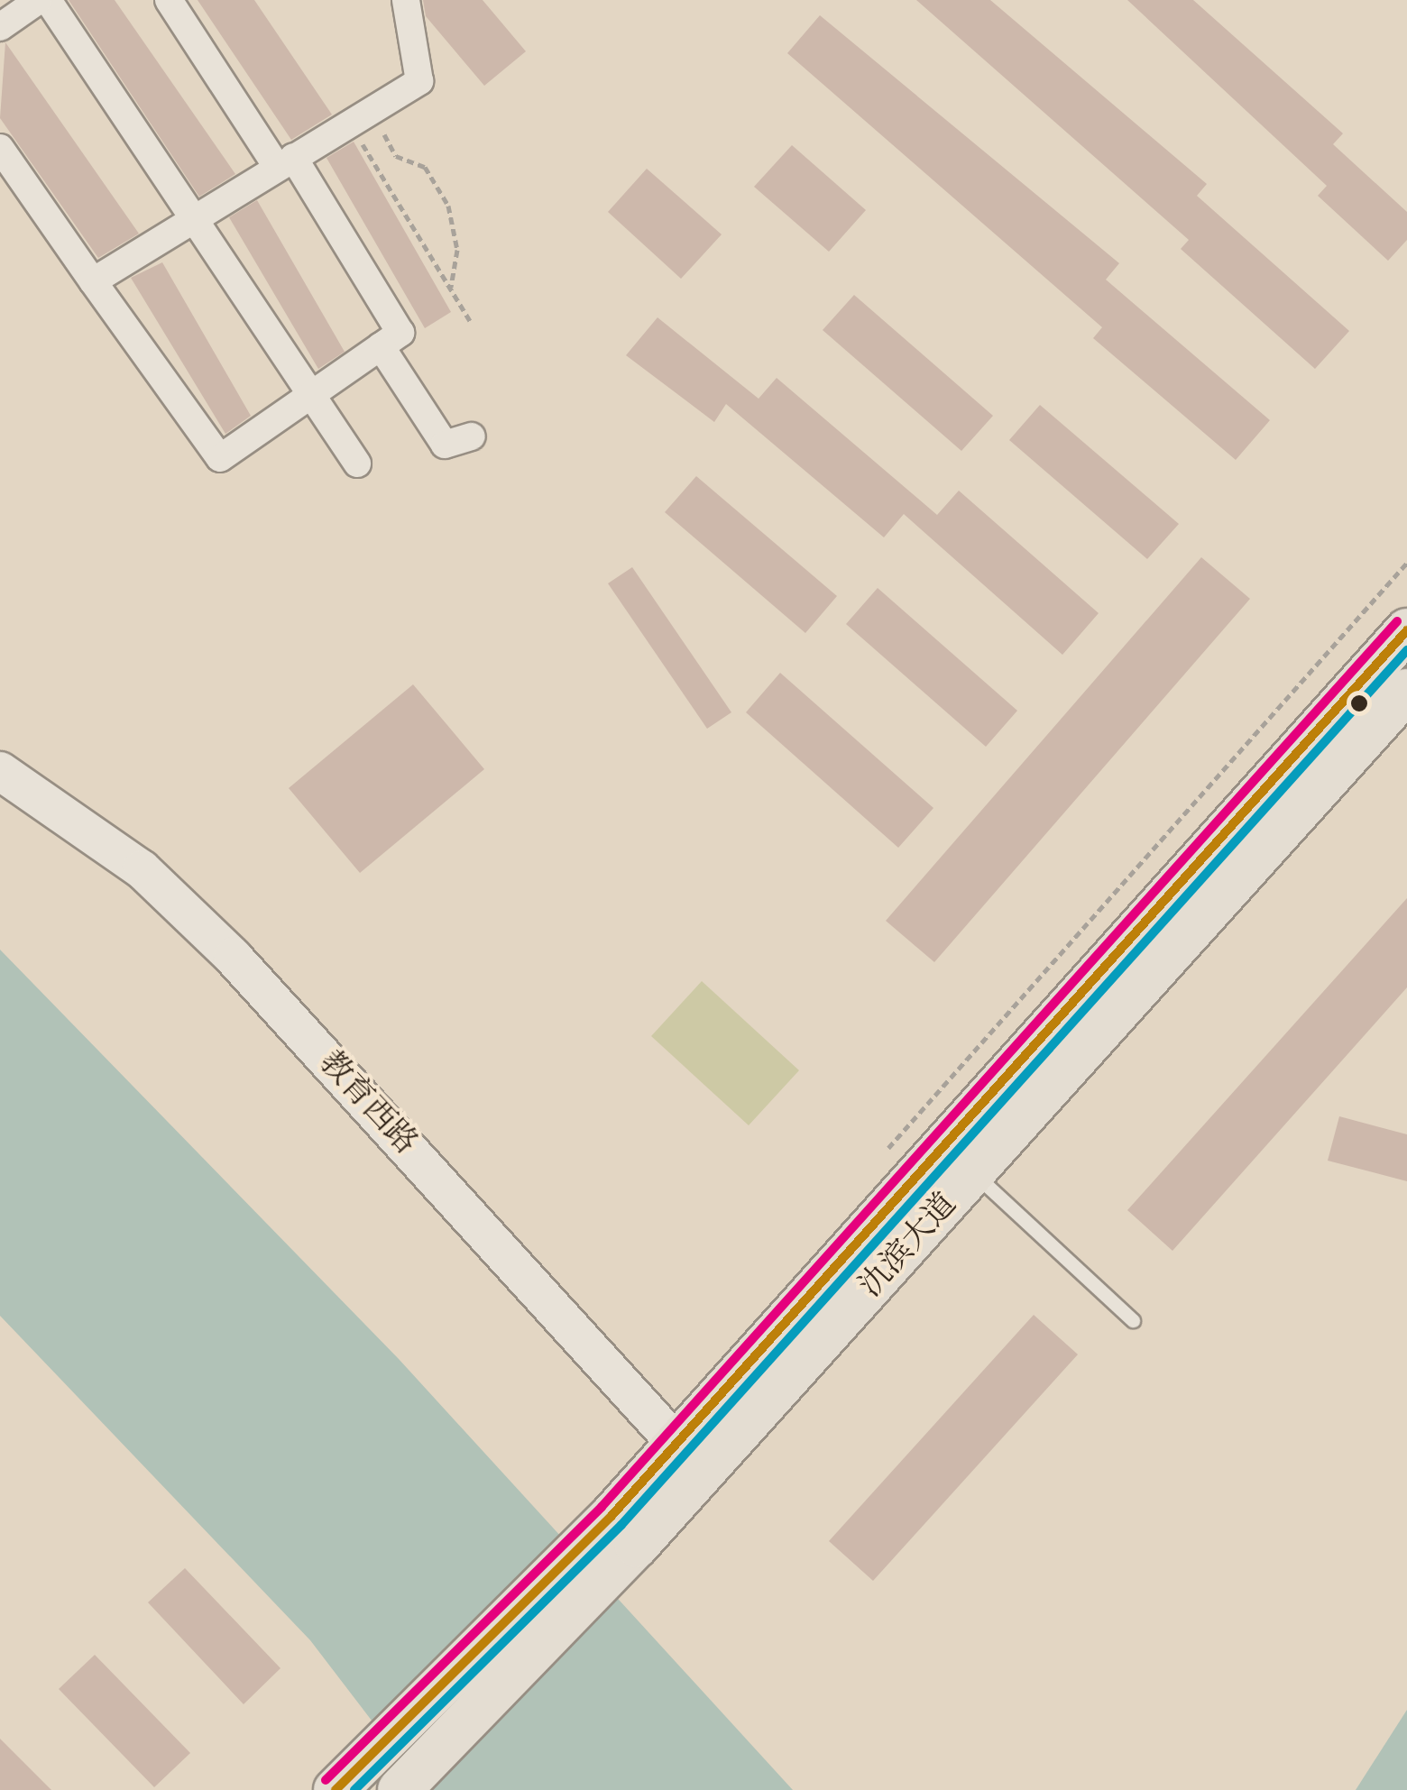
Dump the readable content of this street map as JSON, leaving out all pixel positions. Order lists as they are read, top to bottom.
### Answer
{
  "streets": {
    "main road": ["氿滨大道"],
    "street": ["教育西路"]
  },
  "crossings": [
    ["教育西路", "氿滨大道"]
  ]
}
